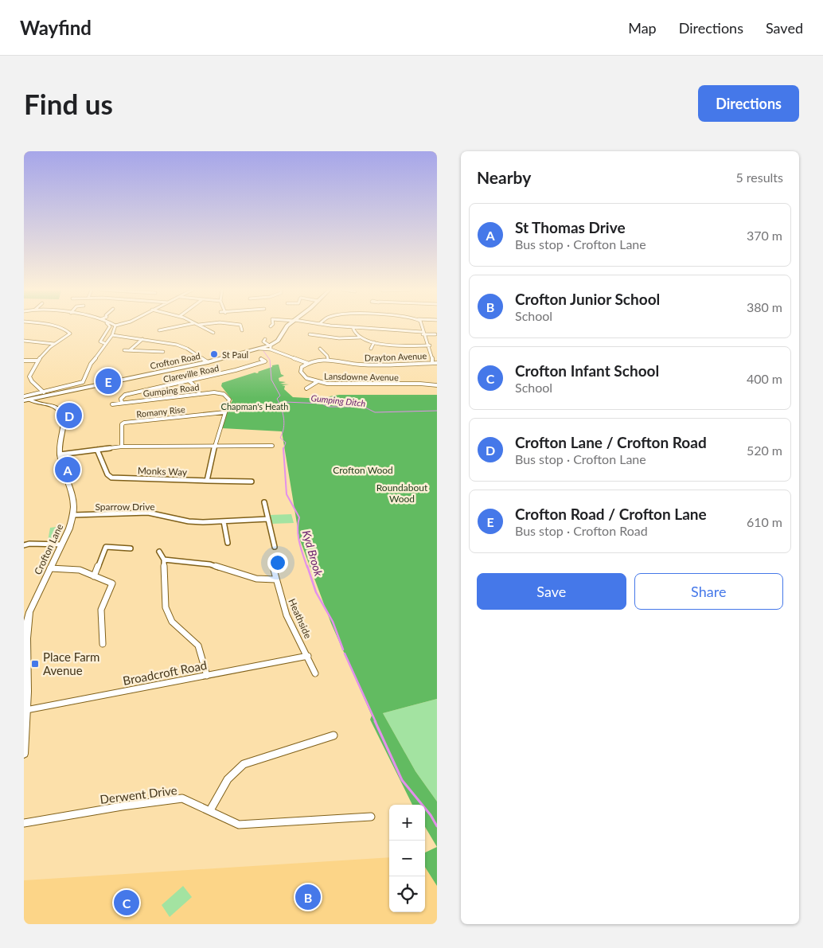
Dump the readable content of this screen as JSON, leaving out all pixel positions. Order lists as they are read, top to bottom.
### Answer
{
  "streets": {
    "main road": ["Crofton Road"],
    "street": [
      "Drayton Avenue",
      "Clareville Road",
      "Lansdowne Avenue",
      "Gumping Road",
      "Romany Rise",
      "Monks Way",
      "Sparrow Drive",
      "Crofton Lane",
      "Heathside",
      "Broadcroft Road",
      "Derwent Drive"
    ]
  },
  "crossings": [
    ["Drayton Avenue", "Lansdowne Avenue"],
    ["Crofton Road", "Crofton Lane"],
    ["Clareville Road", "Gumping Road"],
    ["Gumping Road", "Romany Rise"],
    ["Sparrow Drive", "Crofton Lane"],
    ["Crofton Lane", "Broadcroft Road"],
    ["Heathside", "Broadcroft Road"]
  ],
  "water": ["Gumping Ditch", "Kyd Brook"],
  "parks": ["Chapman's Heath", "Crofton Wood", "Roundabout Wood"],
  "places": {
    "other": ["St Paul"],
    "transit": ["Place Farm Avenue"]
  },
  "page": {
    "header": "Wayfind",
    "nav": ["Map", "Directions", "Saved"],
    "buttons": [
      "Directions",
      ["Save", "Share"]
    ],
    "title": "Find us",
    "heading": ["Nearby", "5 results"],
    "list": [
      {
        "mark": "A",
        "name": "St Thomas Drive",
        "note": "Bus stop · Crofton Lane",
        "value": "370 m"
      },
      {
        "mark": "B",
        "name": "Crofton Junior School",
        "note": "School",
        "value": "380 m"
      },
      {
        "mark": "C",
        "name": "Crofton Infant School",
        "note": "School",
        "value": "400 m"
      },
      {
        "mark": "D",
        "name": "Crofton Lane / Crofton Road",
        "note": "Bus stop · Crofton Lane",
        "value": "520 m"
      },
      {
        "mark": "E",
        "name": "Crofton Road / Crofton Lane",
        "note": "Bus stop · Crofton Road",
        "value": "610 m"
      }
    ],
    "pins": [
      "E",
      "D",
      "A",
      "B",
      "C"
    ],
    "map_buttons": ["+", "−"]
  }
}
